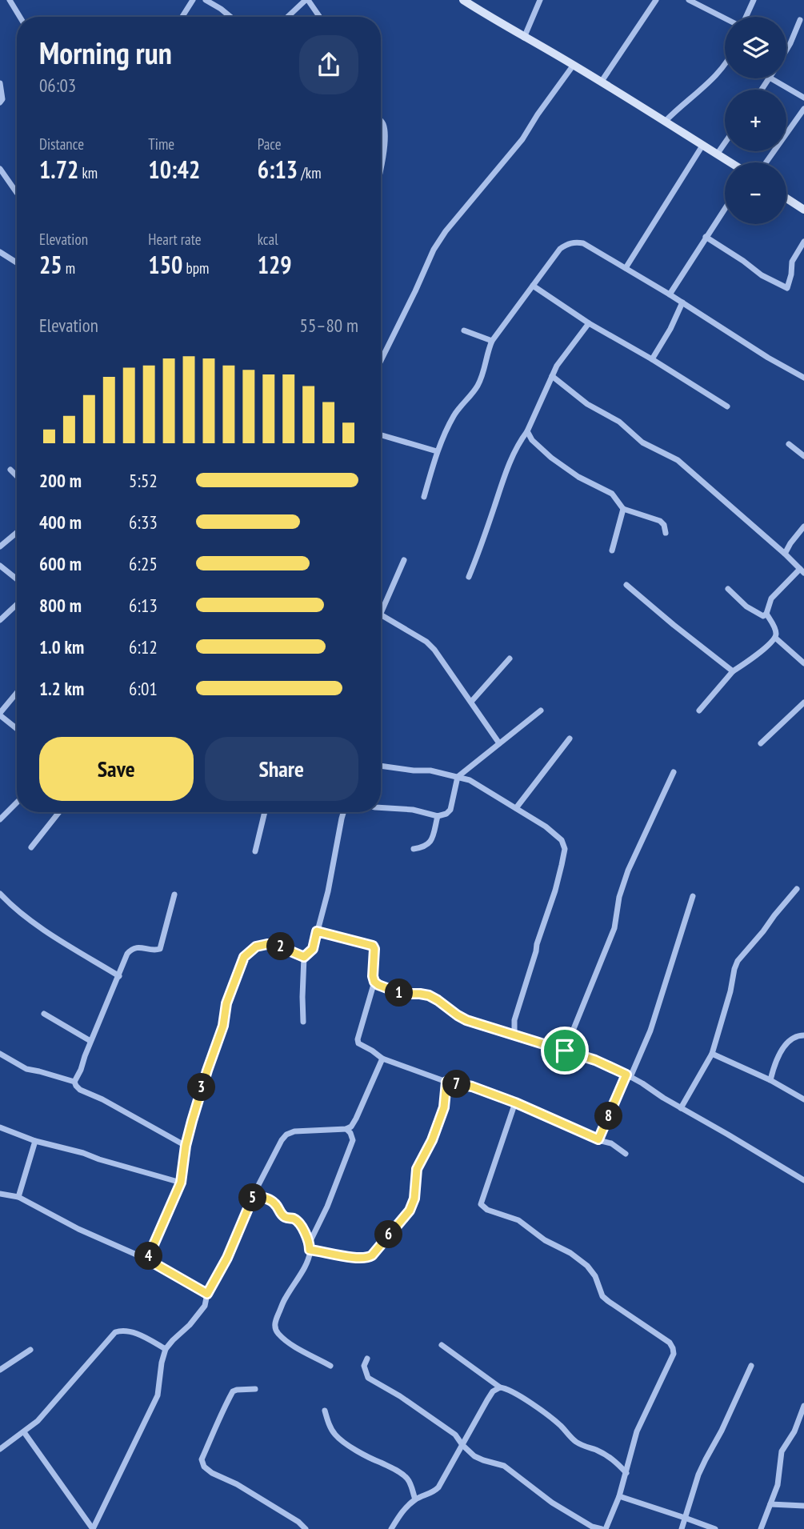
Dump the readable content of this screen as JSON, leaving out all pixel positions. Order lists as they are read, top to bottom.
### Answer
{
  "page": {
    "map_buttons": ["+", "−"],
    "heading": ["Morning run", "06:03"],
    "stats": [
      ["Distance", "1.72 km"],
      ["Time", "10:42"],
      ["Pace", "6:13 /km"],
      ["Elevation", "25 m"],
      ["Heart rate", "150 bpm"],
      ["kcal", "129"]
    ],
    "chart": ["Elevation", "55–80 m"],
    "list": [
      {
        "name": "200 m",
        "note": "5:52"
      },
      {
        "name": "400 m",
        "note": "6:33"
      },
      {
        "name": "600 m",
        "note": "6:25"
      },
      {
        "name": "800 m",
        "note": "6:13"
      },
      {
        "name": "1.0 km",
        "note": "6:12"
      },
      {
        "name": "1.2 km",
        "note": "6:01"
      }
    ],
    "buttons": ["Save", "Share"],
    "pins": [
      "2",
      "1",
      "7",
      "3",
      "8",
      "5",
      "6",
      "4"
    ]
  }
}
